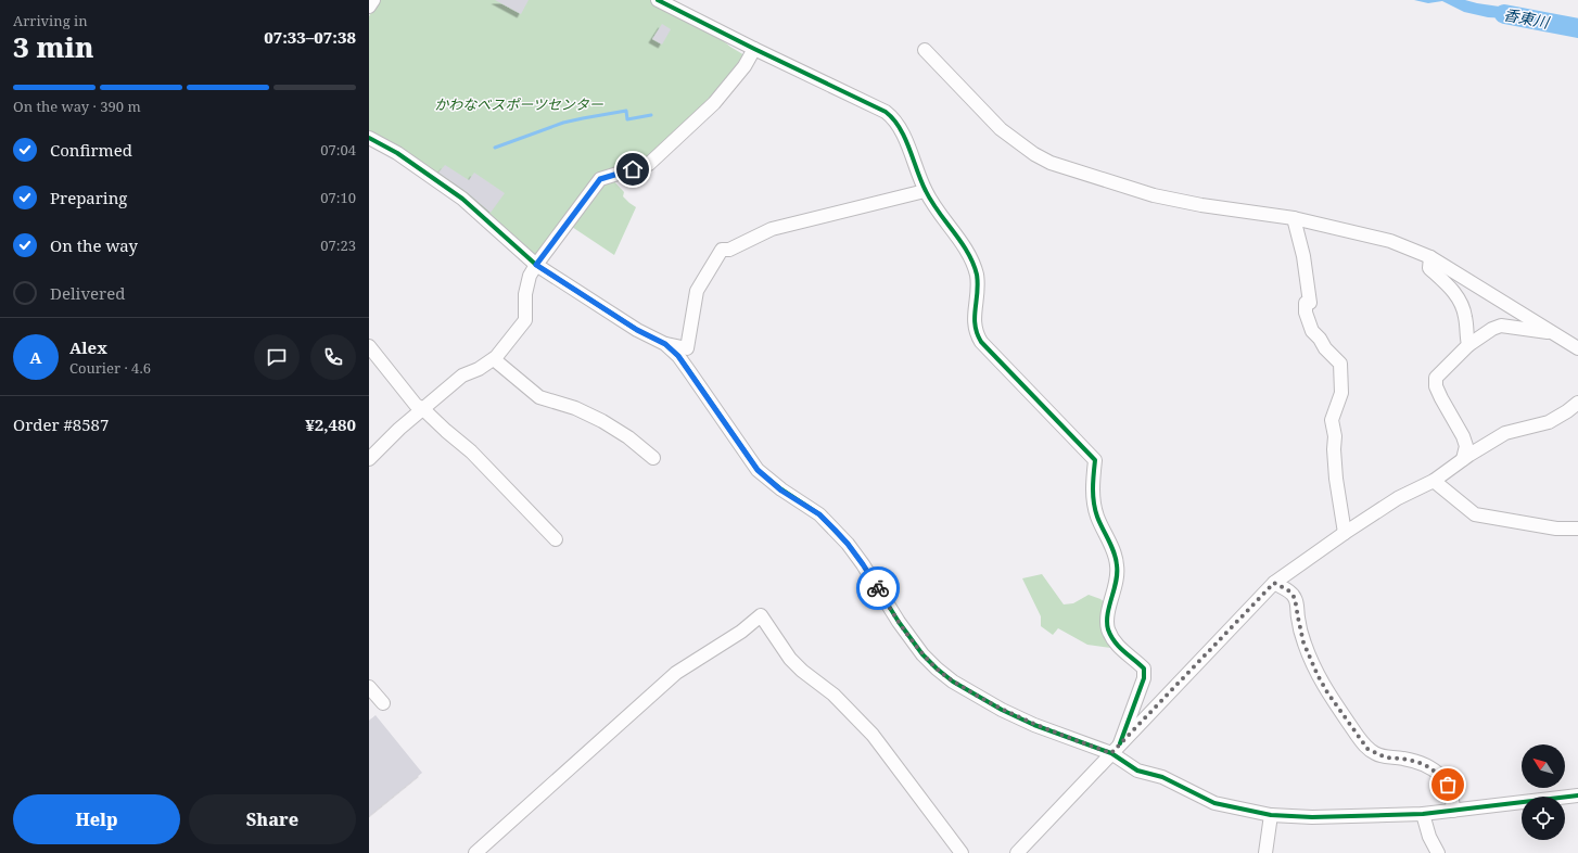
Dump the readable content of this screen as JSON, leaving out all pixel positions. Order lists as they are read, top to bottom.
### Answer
{
  "water": ["香東川"],
  "parks": ["かわなべスポーツセンター"],
  "north": "top left",
  "page": {
    "heading": ["3 min", "Arriving in", "07:33–07:38"],
    "panel": [
      "Alex",
      "Courier · 4.6",
      "Order #8587",
      "¥2,480"
    ],
    "bar": "On the way · 390 m",
    "list": [
      ["Confirmed", "07:04"],
      ["Preparing", "07:10"],
      ["On the way", "07:23"],
      "Delivered"
    ],
    "round": "A",
    "buttons": ["Help", "Share"]
  }
}
